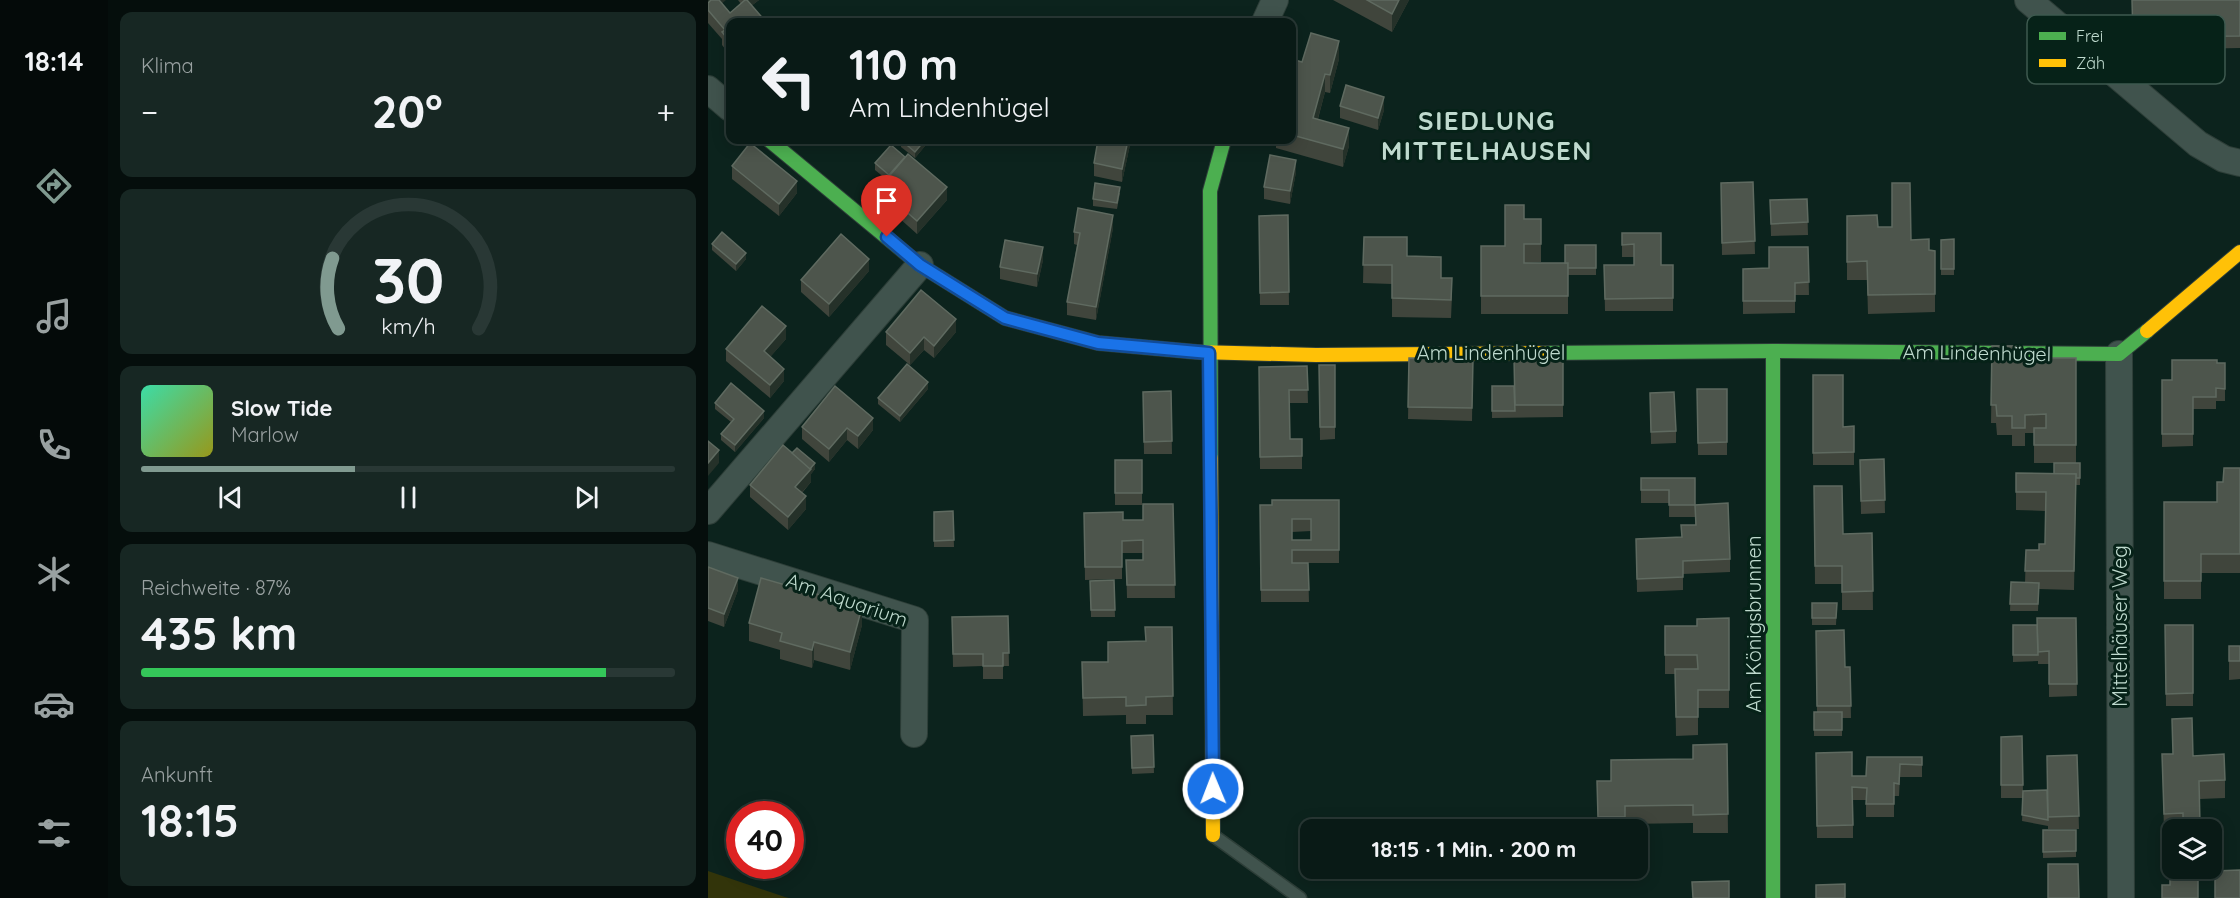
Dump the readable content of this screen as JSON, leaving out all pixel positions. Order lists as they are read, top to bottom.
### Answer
{
  "streets": {
    "street": [
      "Am Lindenhügel",
      "Am Aquarium",
      "Am Königsbrunnen",
      "Mittelhäuser Weg"
    ]
  },
  "crossings": [
    ["Am Lindenhügel", "Am Königsbrunnen"],
    ["Am Lindenhügel", "Mittelhäuser Weg"]
  ],
  "districts": ["SIEDLUNG MITTELHAUSEN"],
  "legend": ["Frei", "Zäh"],
  "page": {
    "tabs": "18:14",
    "tile": [
      "Klima",
      ["Reichweite · 87%", "435 km"],
      ["Ankunft", "18:15"]
    ],
    "turn": ["110 m", "Am Lindenhügel"],
    "heat": ["−", "20°", "+"],
    "song": ["Slow Tide", "Marlow"],
    "limit": "40",
    "trip": "18:15 · 1 Min. · 200 m",
    "gauge": ["30", "km/h"]
  }
}
